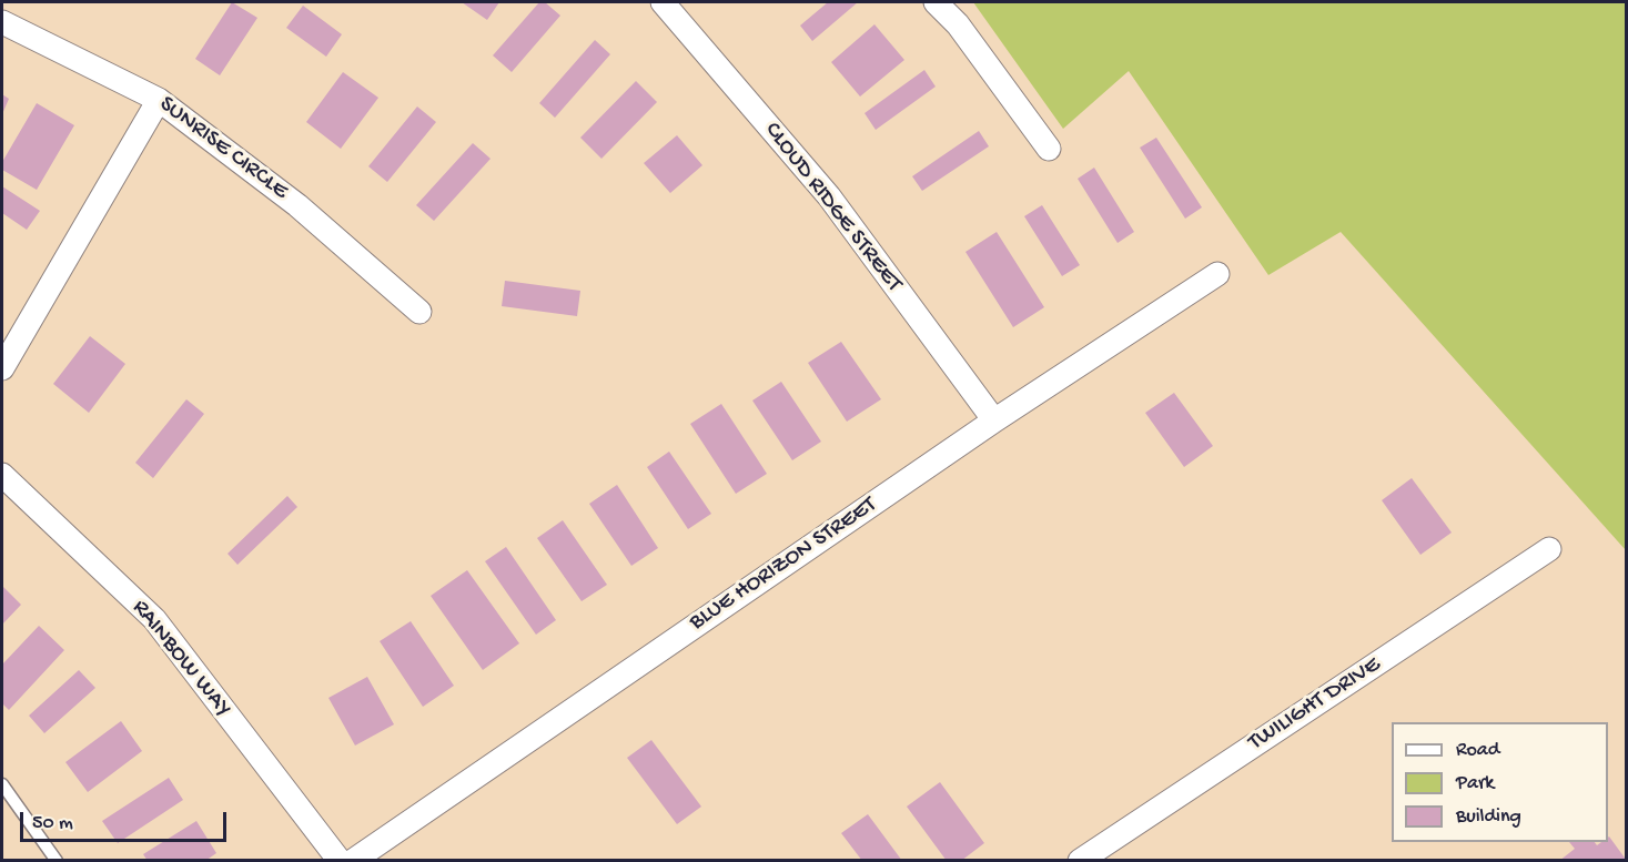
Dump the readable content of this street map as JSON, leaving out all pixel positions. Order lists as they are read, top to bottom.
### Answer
{
  "streets": {
    "street": [
      "SUNRISE CIRCLE",
      "CLOUD RIDGE STREET",
      "BLUE HORIZON STREET",
      "RAINBOW WAY",
      "TWILIGHT DRIVE"
    ]
  },
  "crossings": [
    ["CLOUD RIDGE STREET", "BLUE HORIZON STREET"]
  ],
  "legend": ["Road", "Park", "Building"],
  "scale_bar": "50 m"
}
